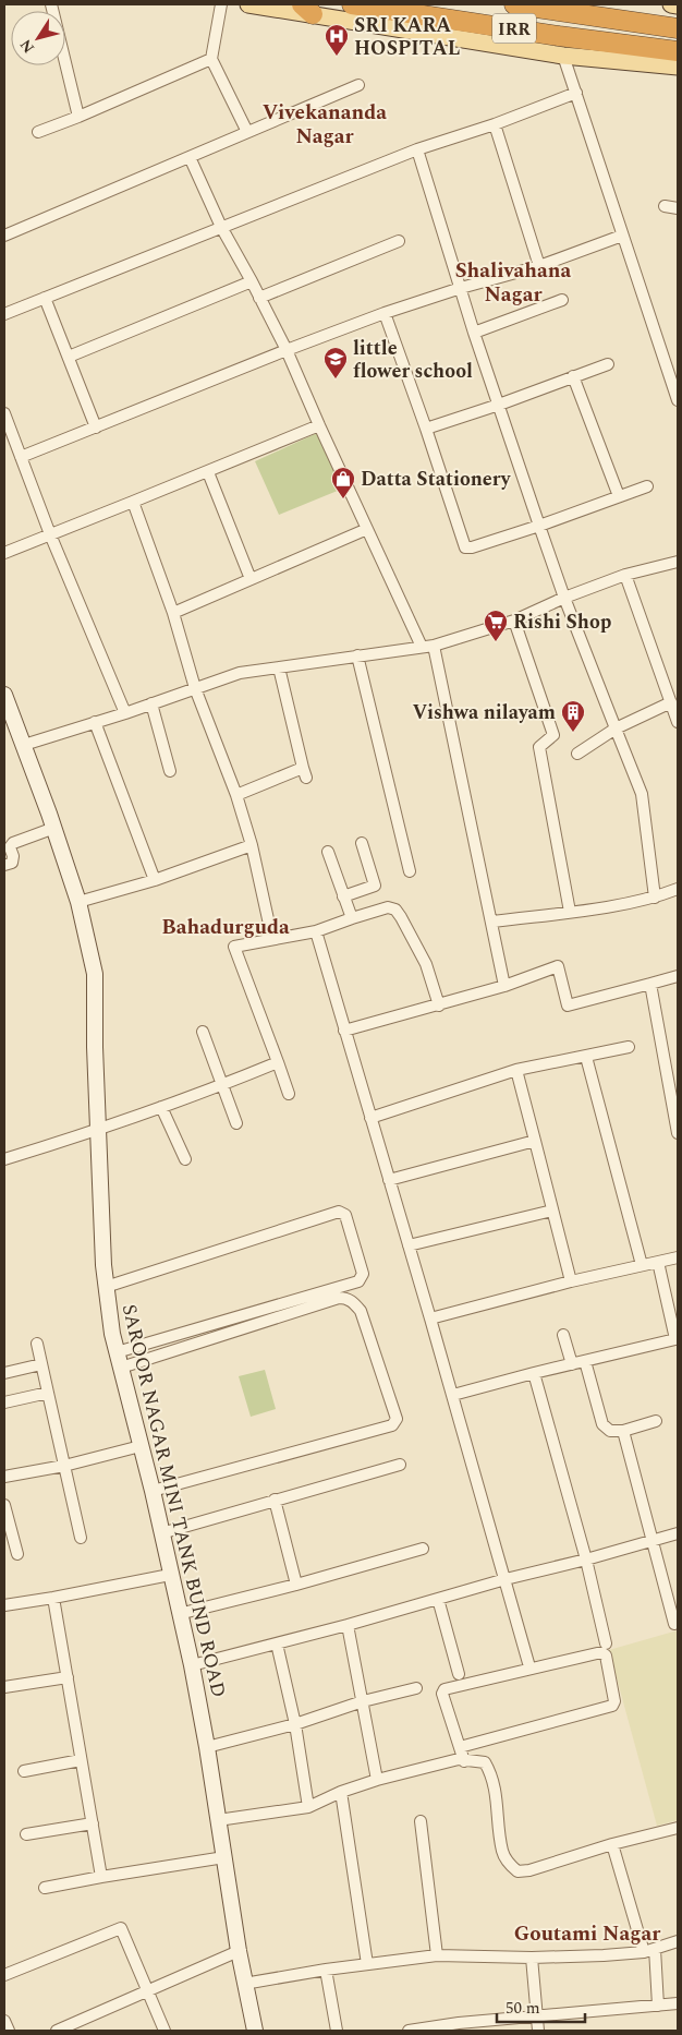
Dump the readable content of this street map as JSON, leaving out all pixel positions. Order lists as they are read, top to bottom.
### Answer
{
  "streets": {
    "highway": ["IRR"],
    "main road": ["SAROOR NAGAR MINI TANK BUND ROAD"]
  },
  "districts": [
    "Vivekananda Nagar",
    "Shalivahana Nagar",
    "Bahadurguda",
    "Goutami Nagar"
  ],
  "places": {
    "hospital": ["SRI KARA HOSPITAL"],
    "school or university": ["little flower school"],
    "shop": ["Datta Stationery"],
    "supermarket": ["Rishi Shop"],
    "building": ["Vishwa nilayam"]
  },
  "scale_bar": "50 m",
  "north": "bottom left"
}
